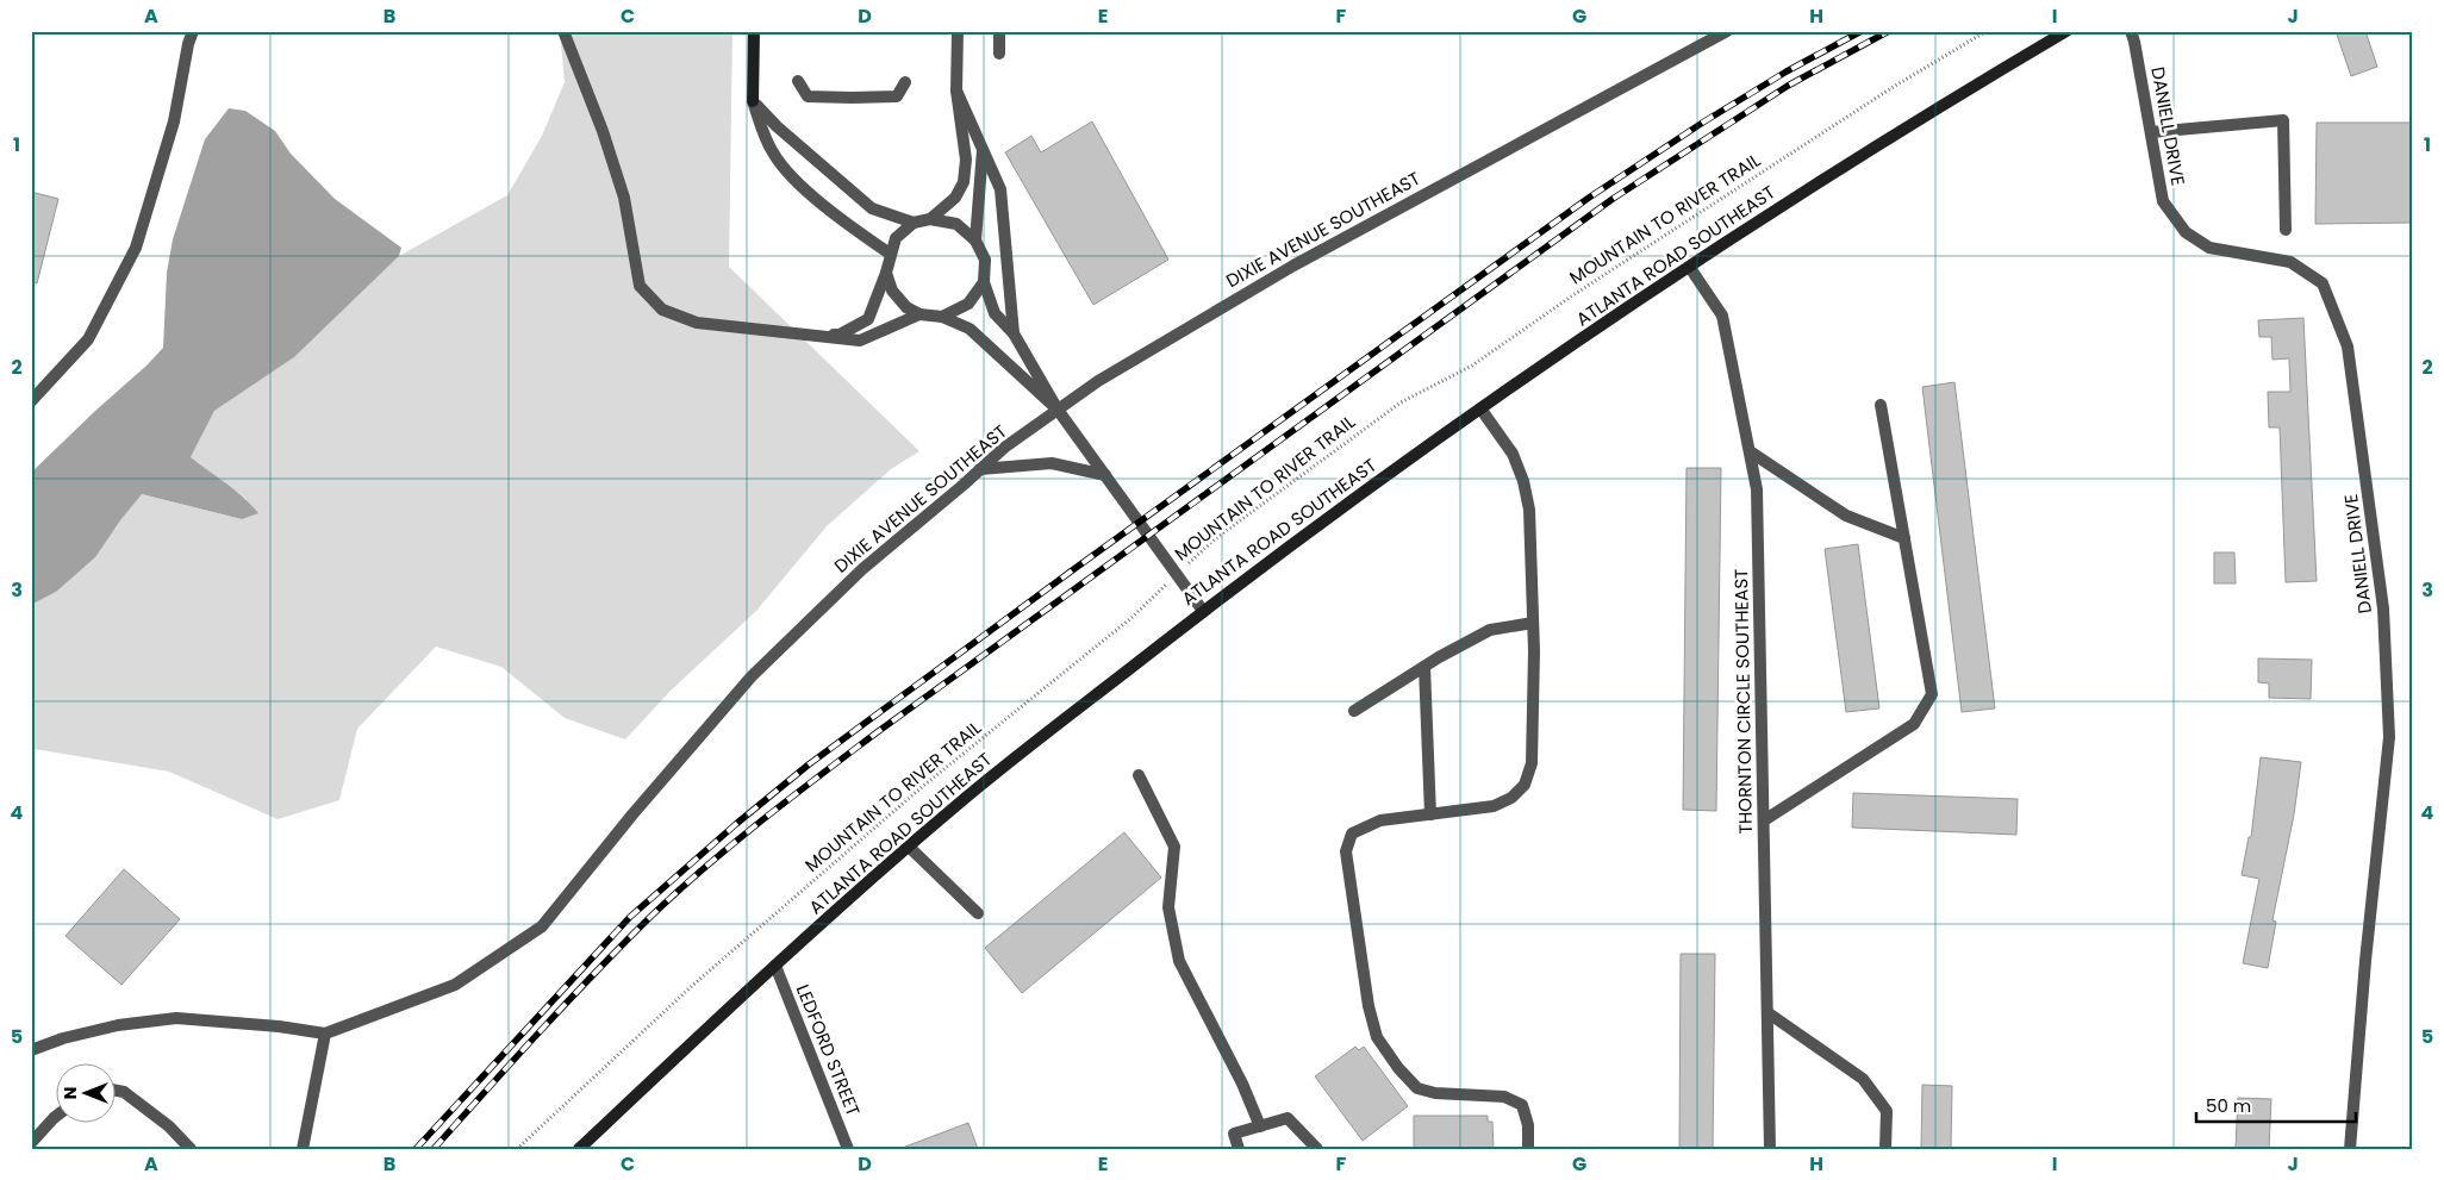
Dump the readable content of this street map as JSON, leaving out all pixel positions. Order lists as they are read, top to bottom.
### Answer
{
  "streets": {
    "main road": ["ATLANTA ROAD SOUTHEAST"],
    "street": [
      "DANIELL DRIVE",
      "DIXIE AVENUE SOUTHEAST",
      "THORNTON CIRCLE SOUTHEAST",
      "LEDFORD STREET"
    ],
    "path": ["MOUNTAIN TO RIVER TRAIL"]
  },
  "crossings": [
    ["ATLANTA ROAD SOUTHEAST", "THORNTON CIRCLE SOUTHEAST"],
    ["ATLANTA ROAD SOUTHEAST", "LEDFORD STREET"]
  ],
  "scale_bar": "50 m",
  "north": "left",
  "grid": {
    "columns": [
      "A",
      "B",
      "C",
      "D",
      "E",
      "F",
      "G",
      "H",
      "I",
      "J"
    ],
    "rows": [
      "1",
      "2",
      "3",
      "4",
      "5"
    ]
  }
}
